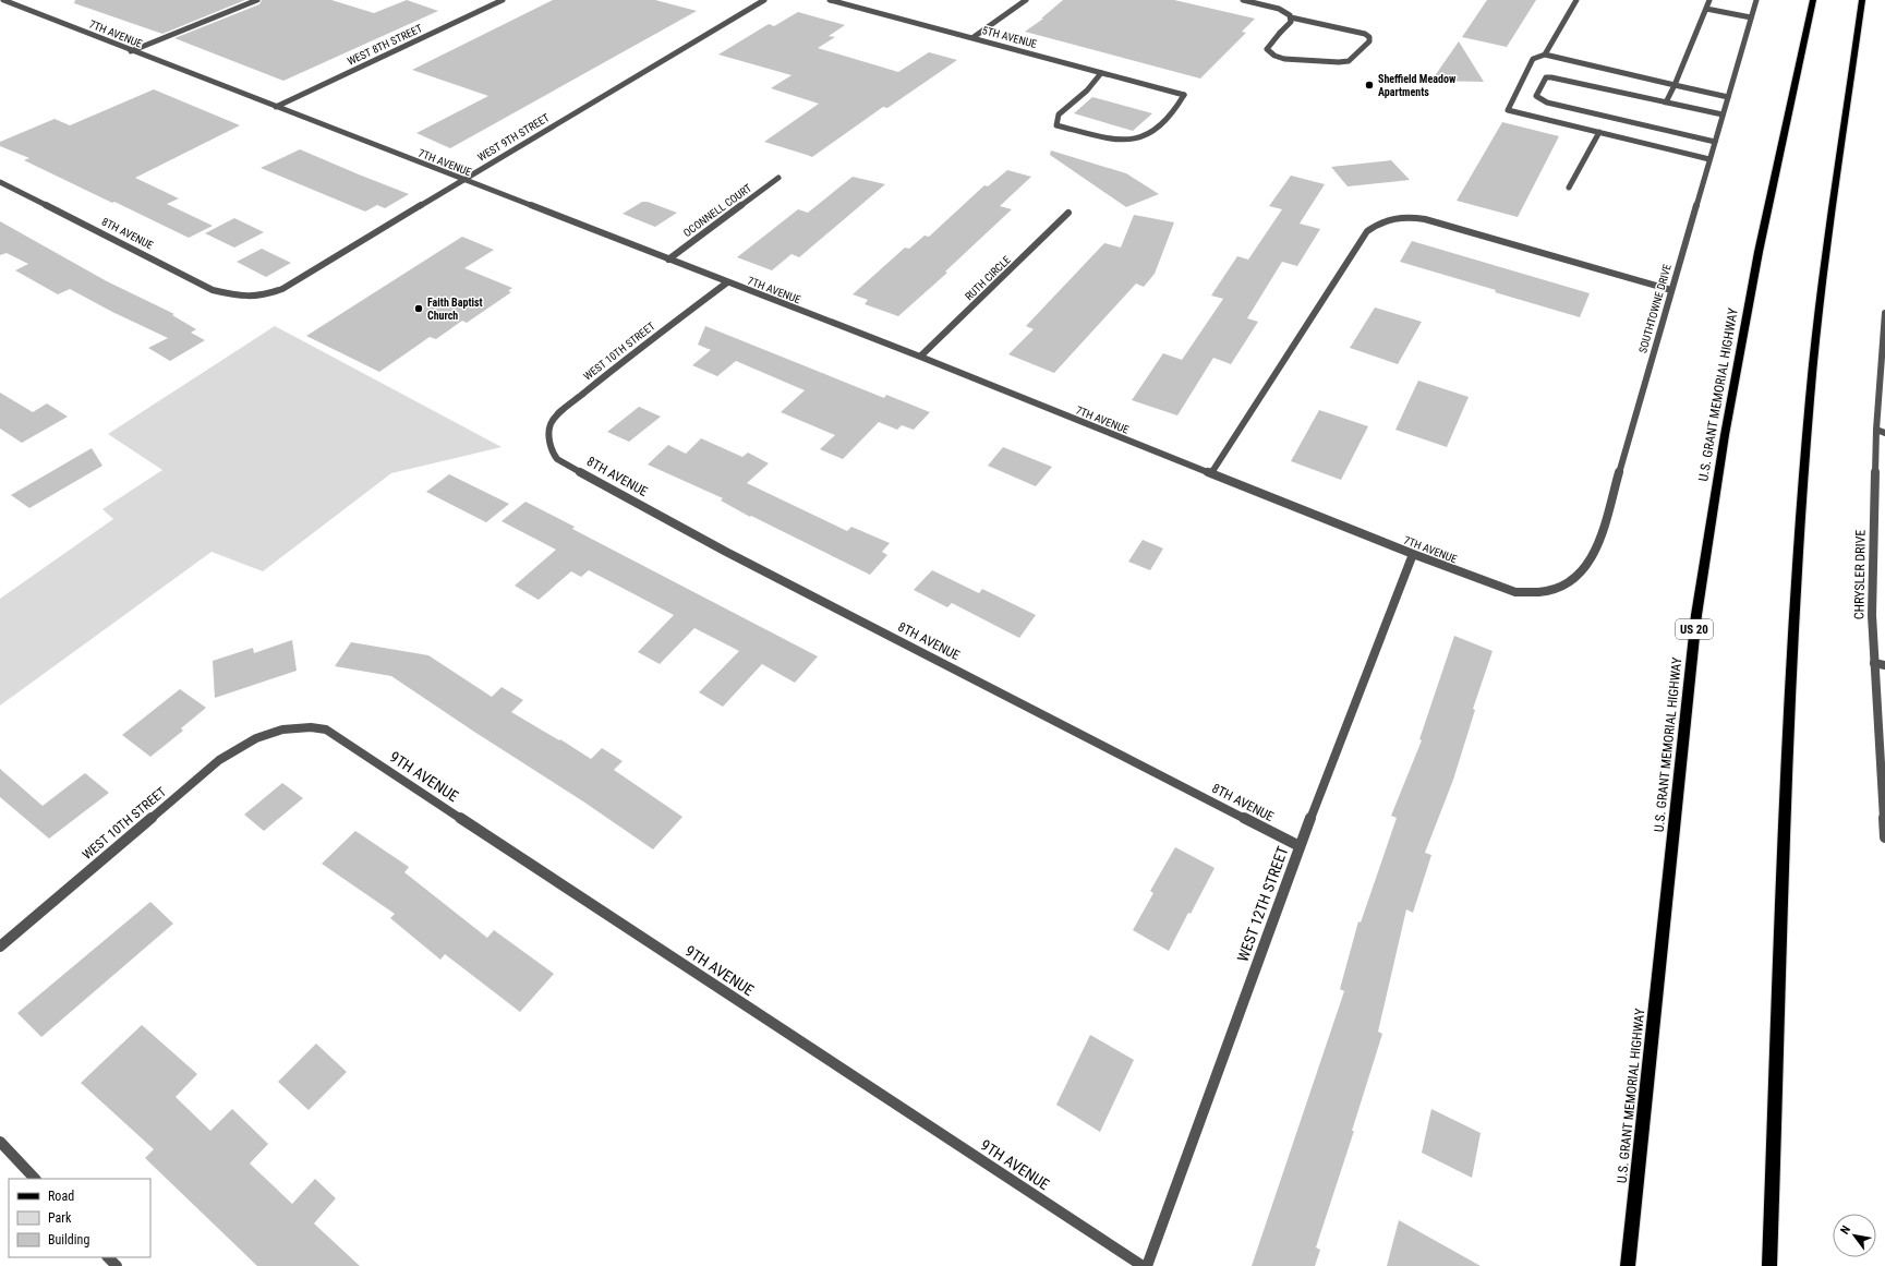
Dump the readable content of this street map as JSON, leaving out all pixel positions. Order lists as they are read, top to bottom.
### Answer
{
  "streets": {
    "main road": ["U.S. GRANT MEMORIAL HIGHWAY", "US 20"],
    "street": [
      "7TH AVENUE",
      "5TH AVENUE",
      "WEST 8TH STREET",
      "WEST 9TH STREET",
      "OCONNELL COURT",
      "8TH AVENUE",
      "RUTH CIRCLE",
      "SOUTHTOWNE DRIVE",
      "WEST 10TH STREET",
      "CHRYSLER DRIVE",
      "9TH AVENUE",
      "WEST 12TH STREET"
    ]
  },
  "crossings": [
    ["7TH AVENUE", "WEST 8TH STREET"],
    ["7TH AVENUE", "WEST 9TH STREET"],
    ["7TH AVENUE", "OCONNELL COURT"],
    ["7TH AVENUE", "RUTH CIRCLE"],
    ["7TH AVENUE", "SOUTHTOWNE DRIVE"],
    ["7TH AVENUE", "WEST 10TH STREET"],
    ["7TH AVENUE", "WEST 12TH STREET"],
    ["WEST 9TH STREET", "8TH AVENUE"],
    ["8TH AVENUE", "WEST 10TH STREET"],
    ["8TH AVENUE", "WEST 12TH STREET"],
    ["WEST 10TH STREET", "9TH AVENUE"]
  ],
  "places": ["Sheffield Meadow Apartments", "Faith Baptist Church"],
  "legend": ["Road", "Park", "Building"],
  "north": "top left"
}
